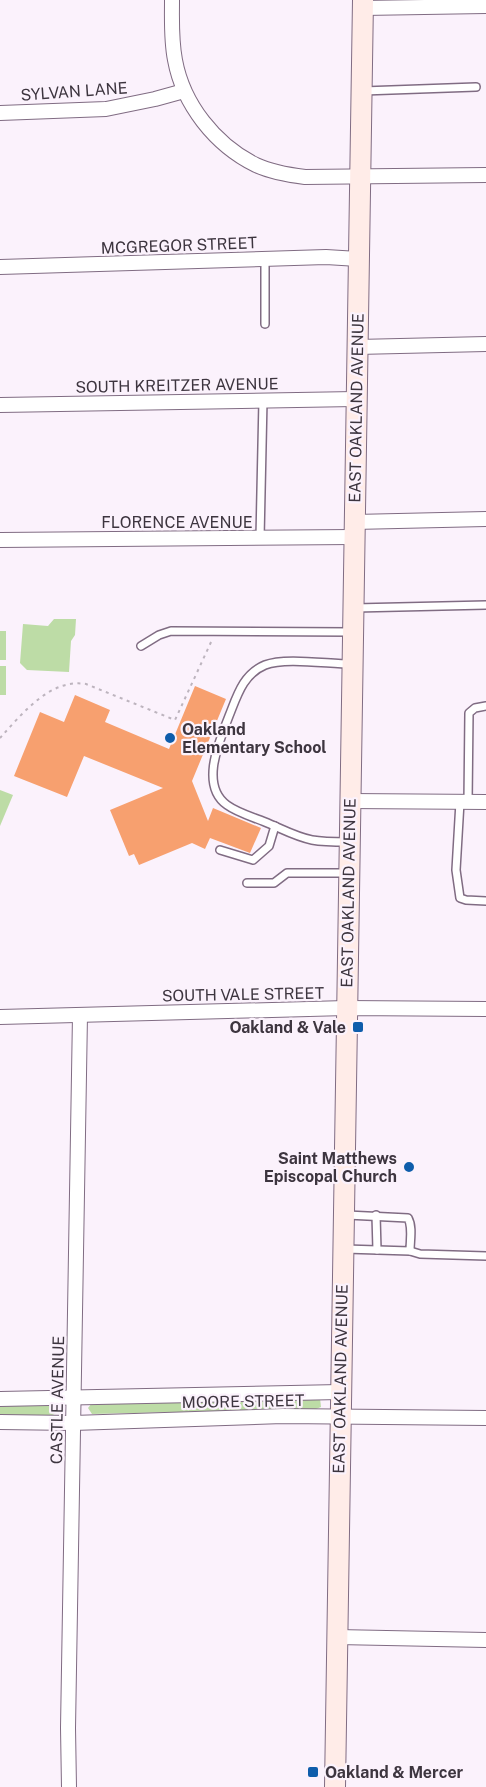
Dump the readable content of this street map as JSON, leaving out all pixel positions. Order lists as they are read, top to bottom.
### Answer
{
  "streets": {
    "main road": ["EAST OAKLAND AVENUE"],
    "street": [
      "SYLVAN LANE",
      "MCGREGOR STREET",
      "SOUTH KREITZER AVENUE",
      "FLORENCE AVENUE",
      "SOUTH VALE STREET",
      "CASTLE AVENUE",
      "MOORE STREET"
    ]
  },
  "crossings": [
    ["MCGREGOR STREET", "EAST OAKLAND AVENUE"],
    ["SOUTH KREITZER AVENUE", "EAST OAKLAND AVENUE"],
    ["EAST OAKLAND AVENUE", "FLORENCE AVENUE"],
    ["EAST OAKLAND AVENUE", "SOUTH VALE STREET"],
    ["EAST OAKLAND AVENUE", "MOORE STREET"],
    ["SOUTH VALE STREET", "CASTLE AVENUE"],
    ["CASTLE AVENUE", "MOORE STREET"]
  ],
  "places": {
    "other": ["Oakland Elementary School", "Saint Matthews Episcopal Church"],
    "transit": ["Oakland & Vale", "Oakland & Mercer"]
  }
}
